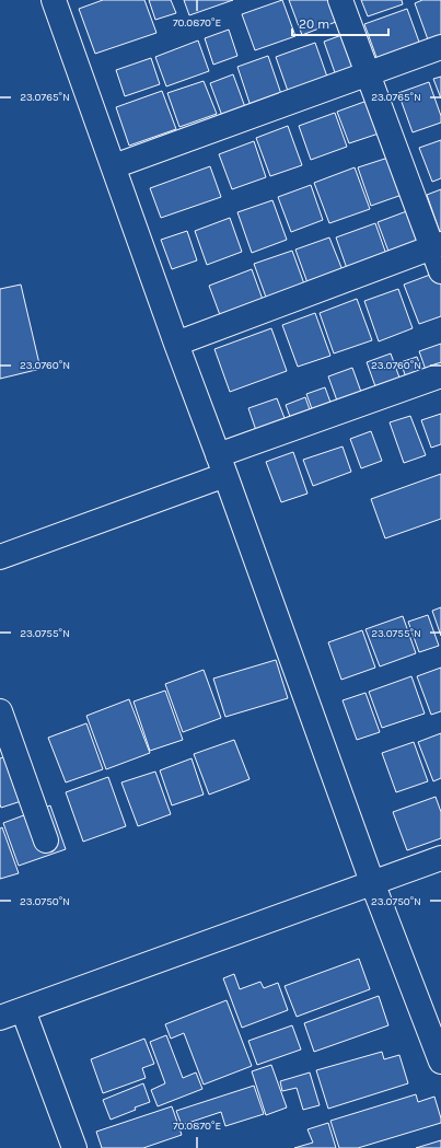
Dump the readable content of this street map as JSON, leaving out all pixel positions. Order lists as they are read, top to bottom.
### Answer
{
  "scale_bar": "20 m",
  "coordinates": [
    "70.0870°E",
    "23.0765°N",
    "23.0760°N",
    "23.0755°N",
    "23.0750°N"
  ]
}
